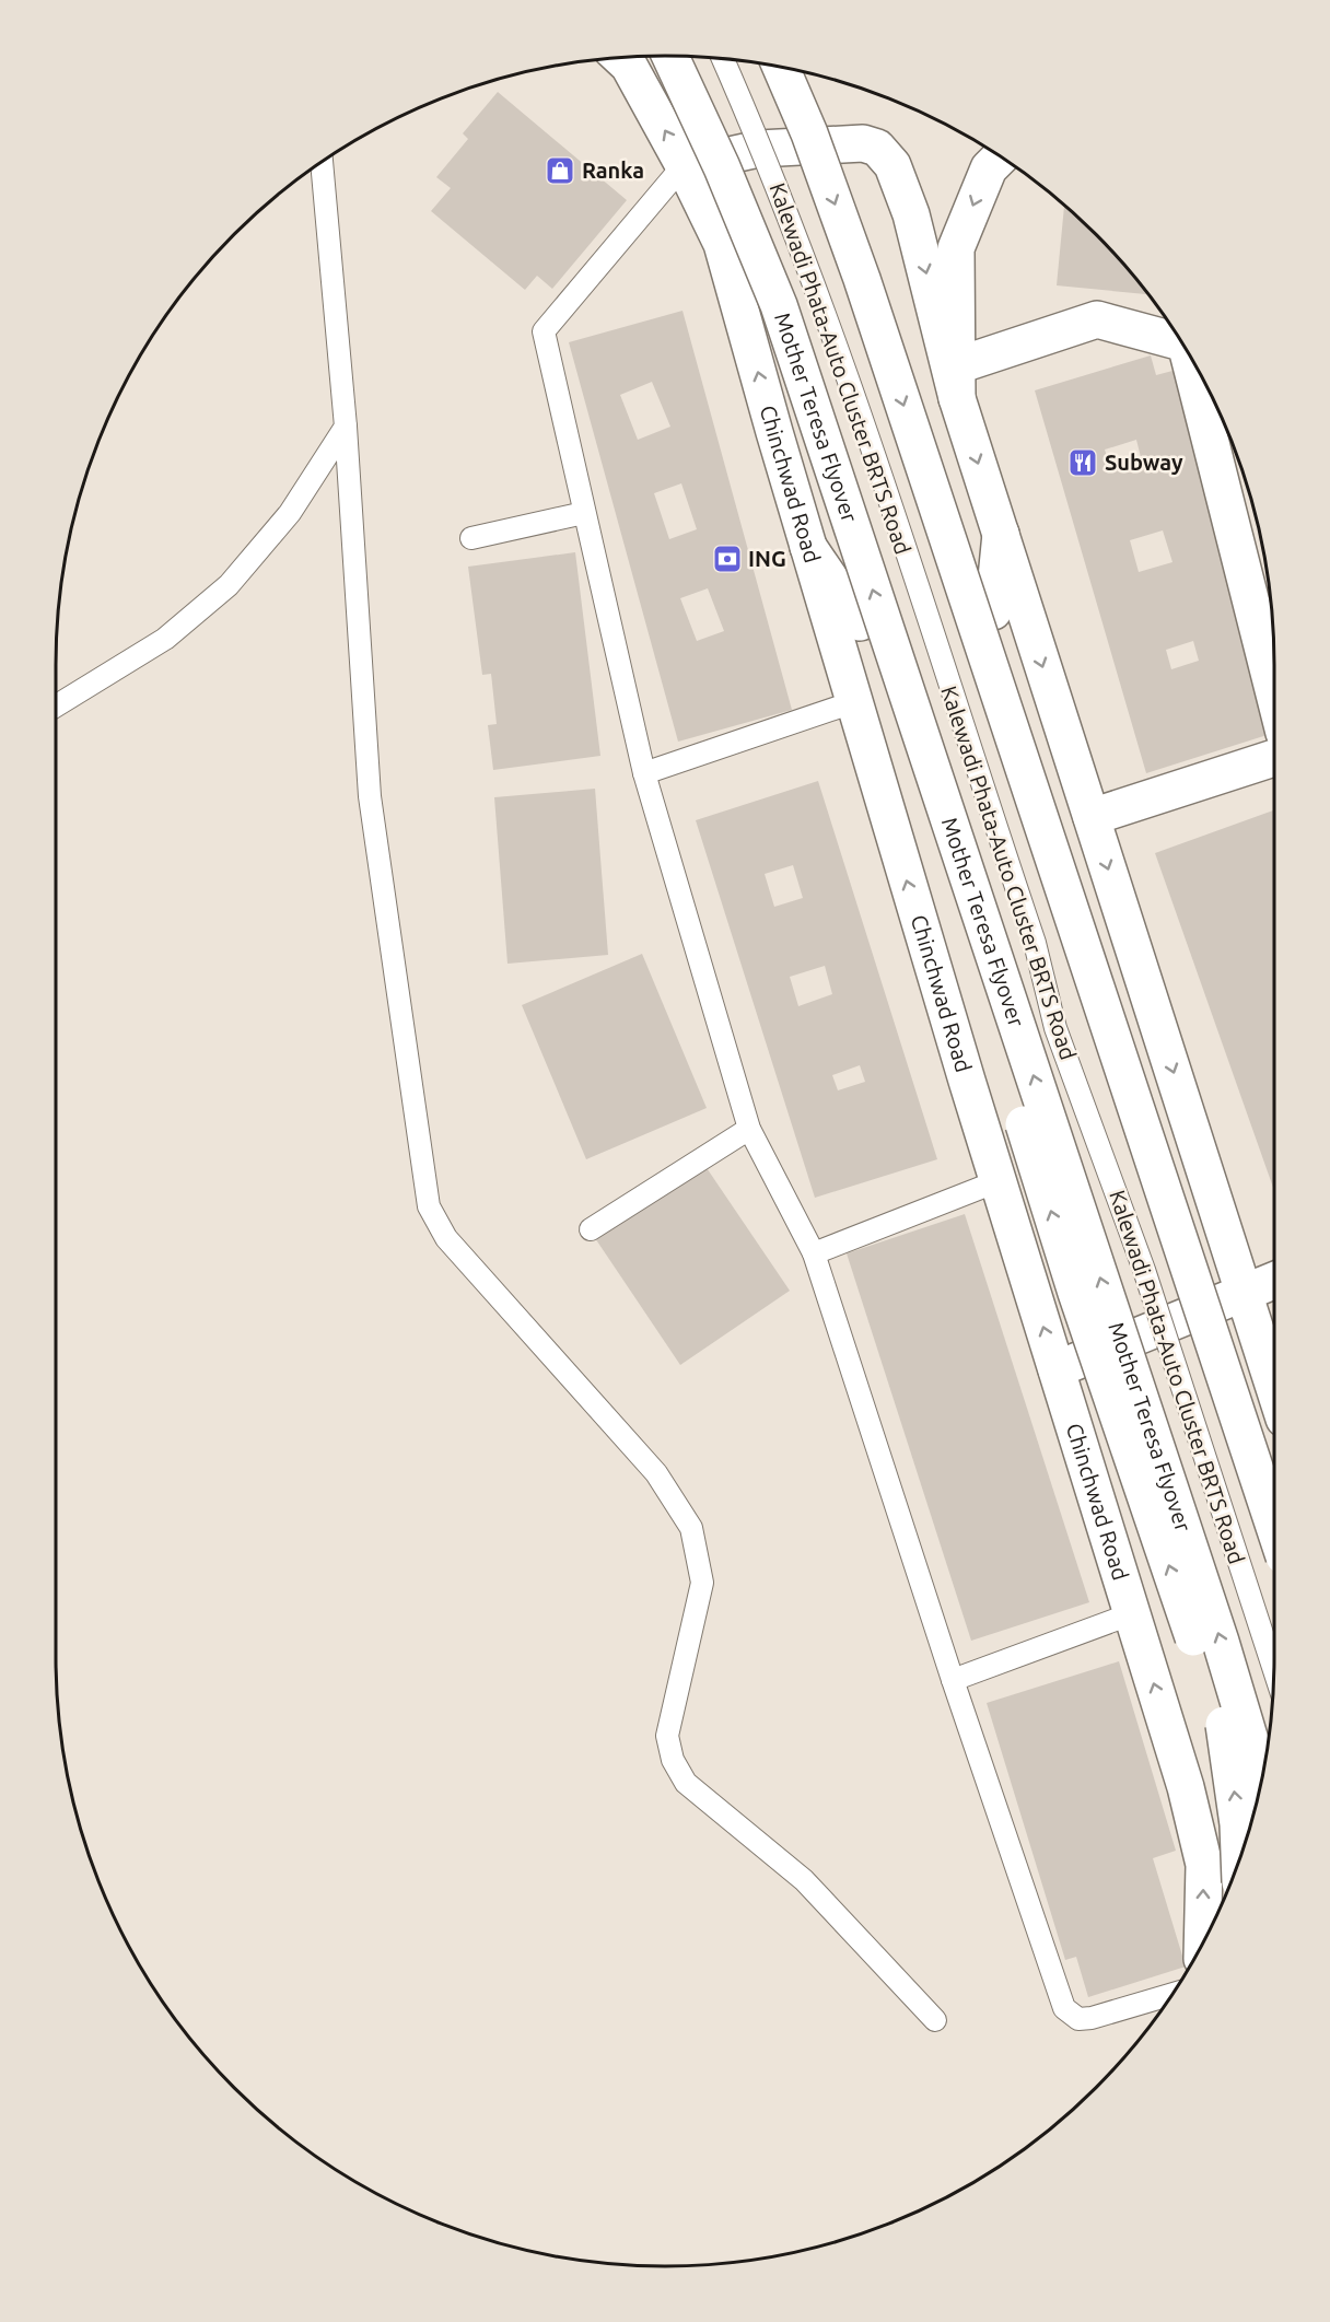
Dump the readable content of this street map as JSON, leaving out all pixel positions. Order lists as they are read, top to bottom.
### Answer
{
  "streets": {
    "main road": ["Mother Teresa Flyover", "Chinchwad Road"],
    "lane": ["Kalewadi Phata-Auto Cluster BRTS Road"]
  },
  "places": {
    "shop": ["Ranka"],
    "restaurant": ["Subway"],
    "bank": ["ING"]
  }
}
